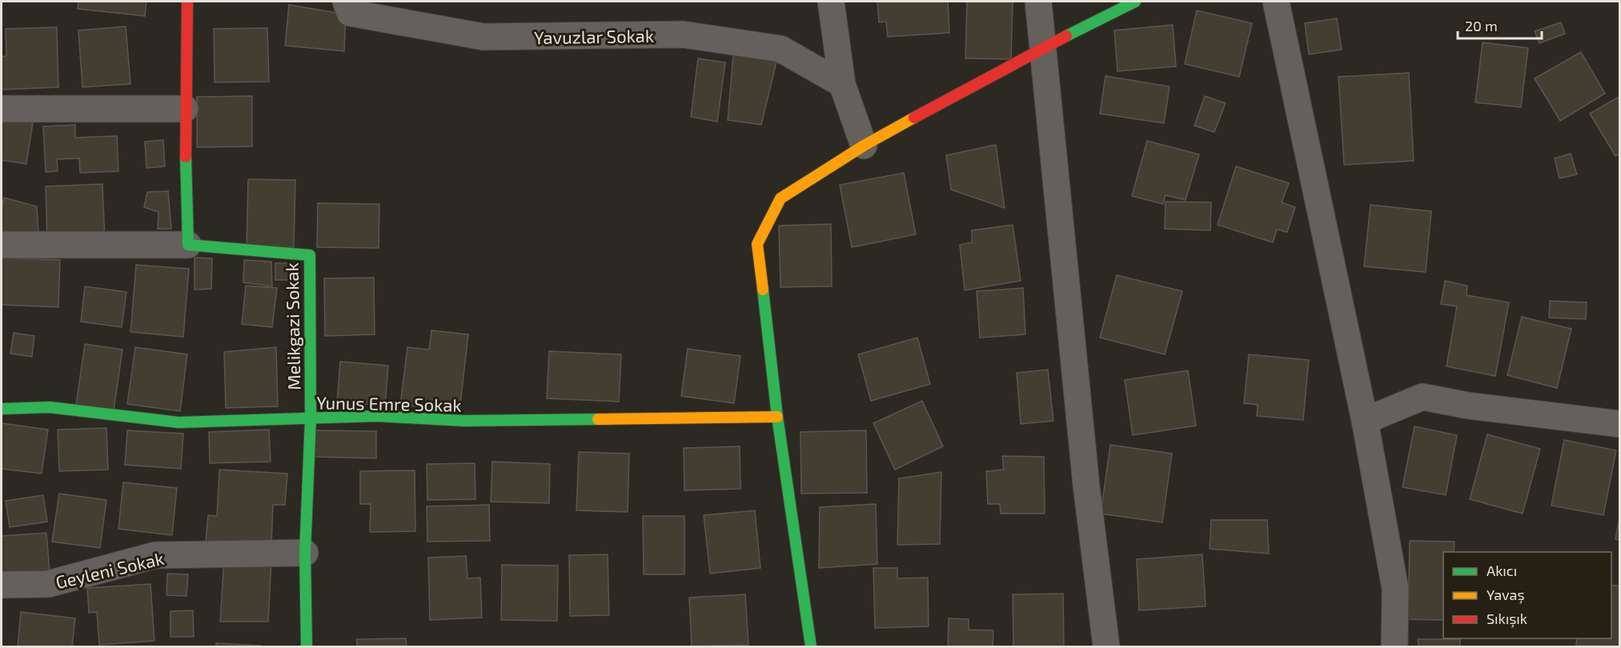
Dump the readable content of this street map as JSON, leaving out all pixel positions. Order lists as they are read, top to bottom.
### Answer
{
  "streets": {
    "street": [
      "Yavuzlar Sokak",
      "Melikgazi Sokak",
      "Yunus Emre Sokak",
      "Geyleni Sokak"
    ]
  },
  "crossings": [
    ["Melikgazi Sokak", "Yunus Emre Sokak"],
    ["Melikgazi Sokak", "Geyleni Sokak"]
  ],
  "legend": ["Akıcı", "Yavaş", "Sıkışık"],
  "scale_bar": "20 m"
}
